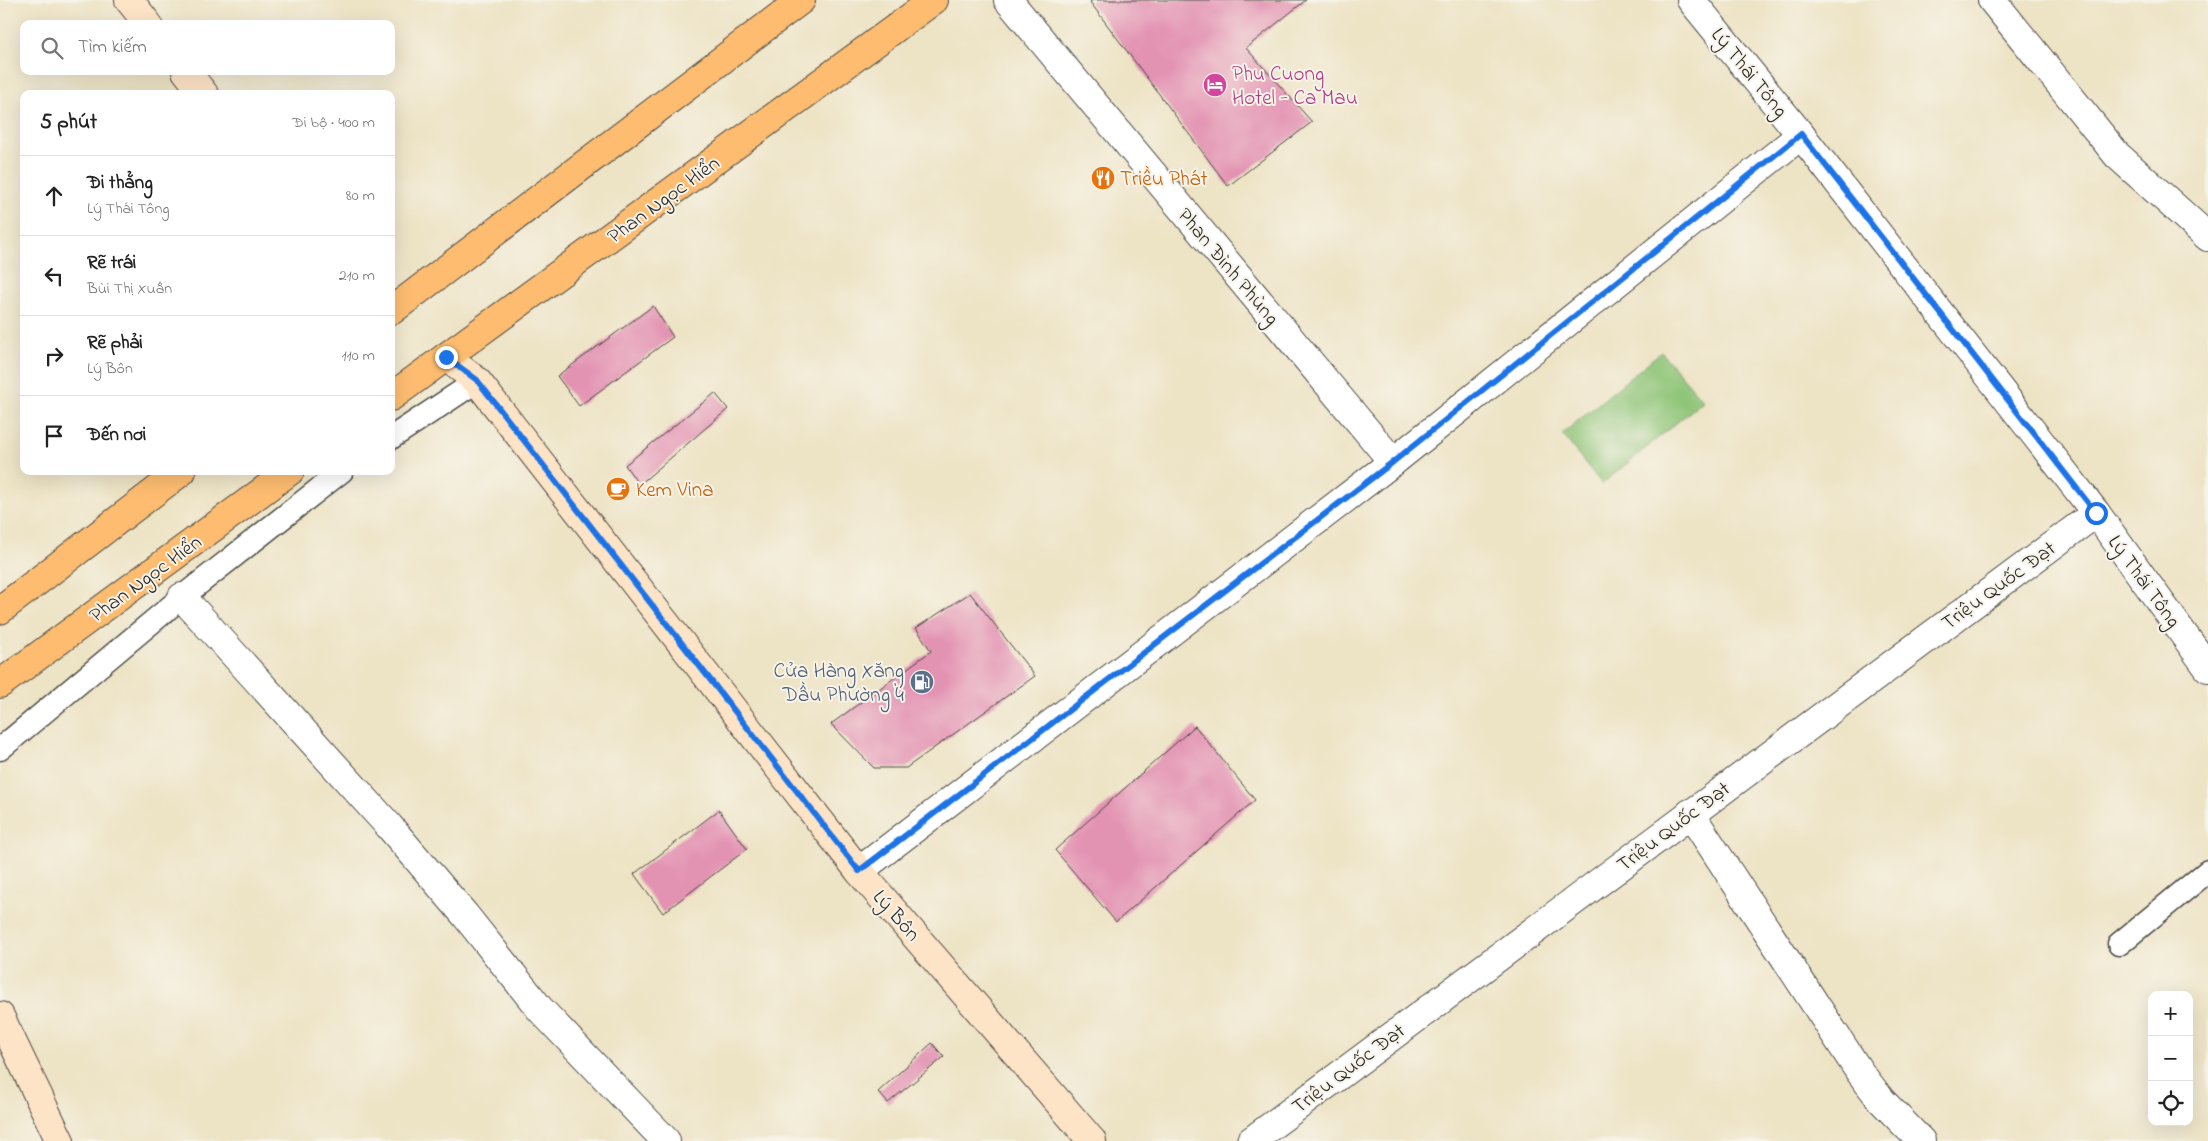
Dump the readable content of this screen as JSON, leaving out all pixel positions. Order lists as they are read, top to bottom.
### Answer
{
  "streets": {
    "highway": ["Phan Ngọc Hiển"],
    "street": [
      "Lý Thái Tông",
      "Phan Đình Phùng",
      "Triệu Quốc Đạt",
      "Lý Bôn"
    ]
  },
  "crossings": [
    ["Lý Thái Tông", "Triệu Quốc Đạt"],
    ["Phan Ngọc Hiển", "Lý Bôn"]
  ],
  "places": {
    "hotel": ["Phu Cuong Hotel - Ca Mau"],
    "restaurant": ["Triều Phát"],
    "cafe": ["Kem Vina"],
    "fuel station": ["Cửa Hàng Xăng Dầu Phường 4"]
  },
  "page": {
    "search": "Tìm kiếm",
    "heading": ["5 phút", "Đi bộ · 400 m"],
    "list": [
      ["Đi thẳng", "Lý Thái Tông", "80 m"],
      ["Rẽ trái", "Bùi Thị Xuân", "210 m"],
      ["Rẽ phải", "Lý Bôn", "110 m"],
      "Đến nơi"
    ],
    "map_buttons": ["+", "−"]
  }
}
